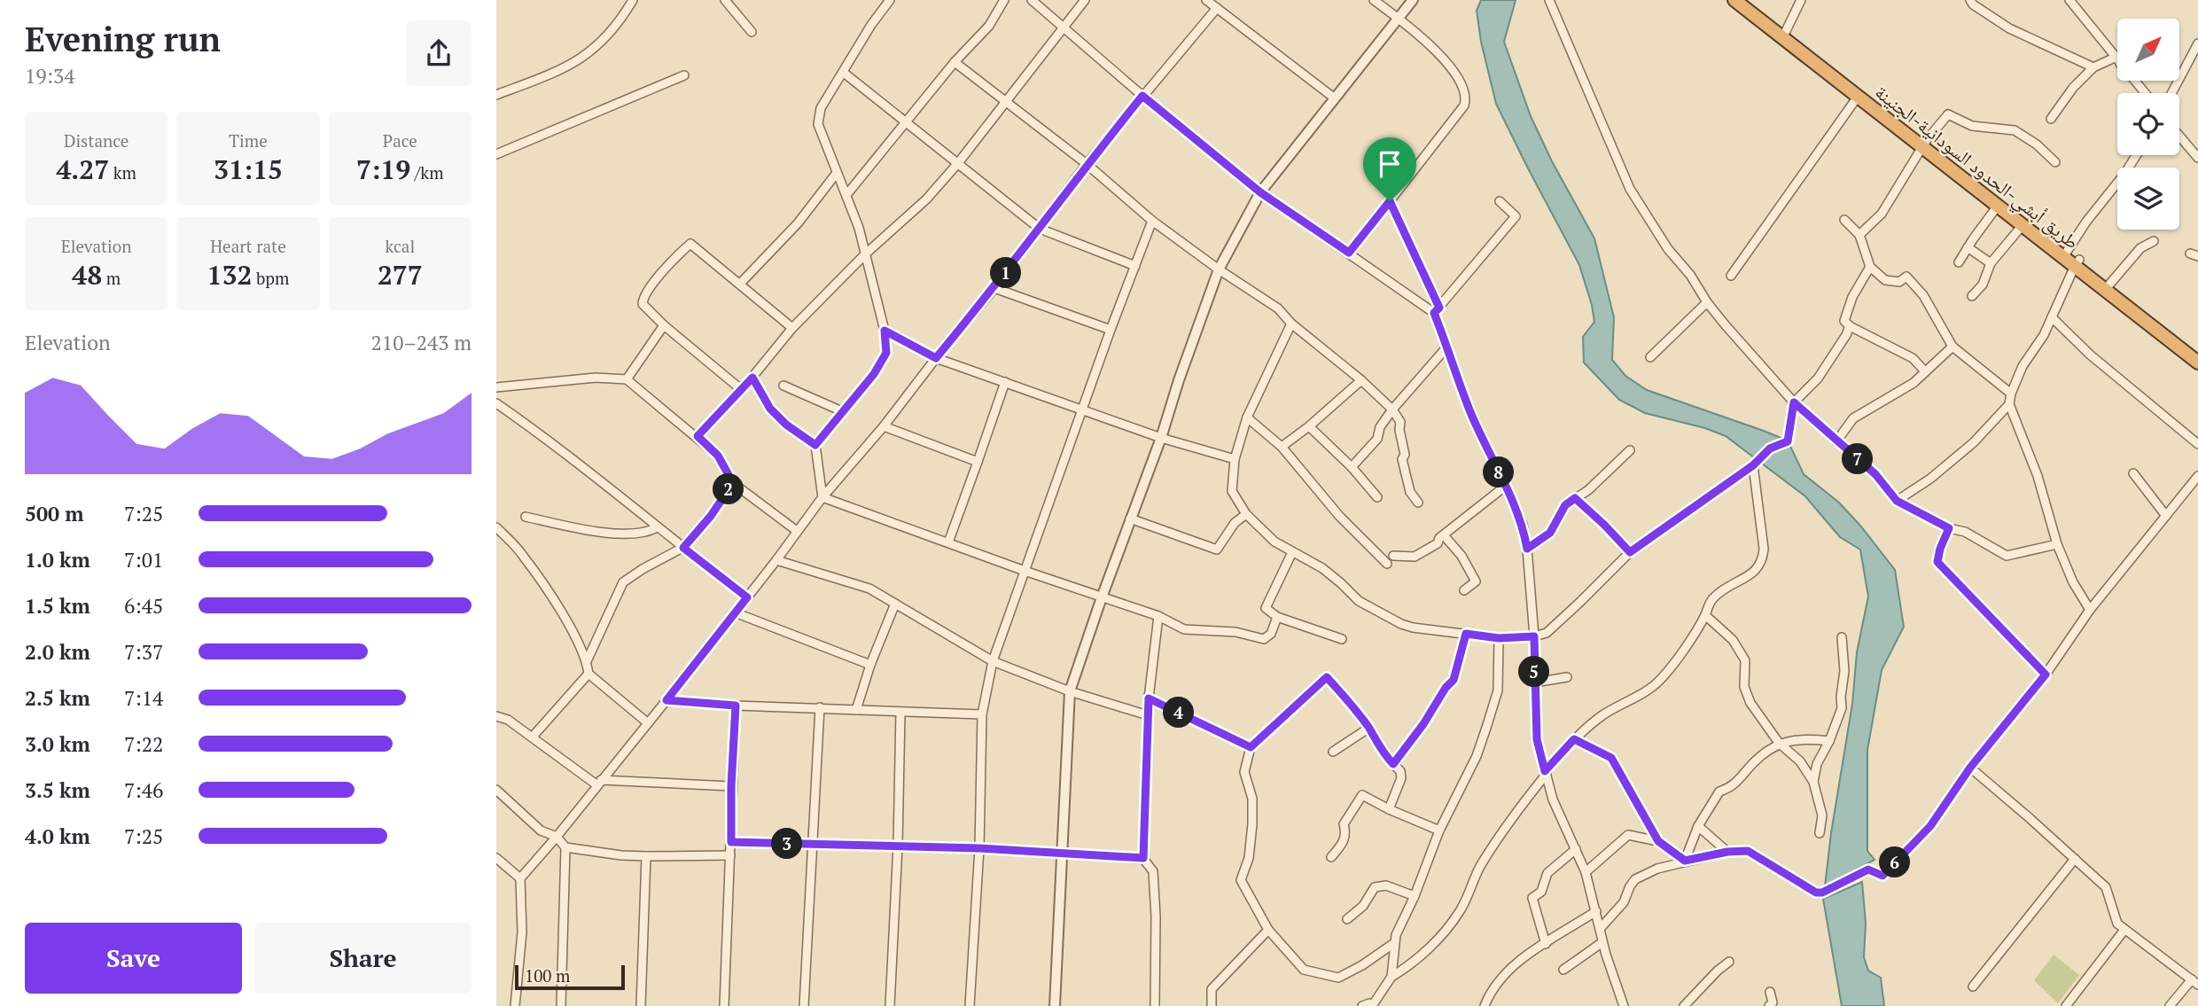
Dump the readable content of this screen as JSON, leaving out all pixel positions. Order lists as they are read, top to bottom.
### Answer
{
  "streets": {
    "highway": ["طريق أبشي-الحدود السودانية-الجنينة"]
  },
  "scale_bar": "100 m",
  "north": "top right",
  "page": {
    "heading": ["Evening run", "19:34"],
    "stats": [
      ["Distance", "4.27 km"],
      ["Time", "31:15"],
      ["Pace", "7:19 /km"],
      ["Elevation", "48 m"],
      ["Heart rate", "132 bpm"],
      ["kcal", "277"]
    ],
    "pins": [
      "1",
      "7",
      "8",
      "2",
      "5",
      "4",
      "3",
      "6"
    ],
    "chart": ["Elevation", "210–243 m"],
    "list": [
      {
        "name": "500 m",
        "note": "7:25"
      },
      {
        "name": "1.0 km",
        "note": "7:01"
      },
      {
        "name": "1.5 km",
        "note": "6:45"
      },
      {
        "name": "2.0 km",
        "note": "7:37"
      },
      {
        "name": "2.5 km",
        "note": "7:14"
      },
      {
        "name": "3.0 km",
        "note": "7:22"
      },
      {
        "name": "3.5 km",
        "note": "7:46"
      },
      {
        "name": "4.0 km",
        "note": "7:25"
      }
    ],
    "buttons": ["Save", "Share"],
    "scale": "100 m"
  }
}
